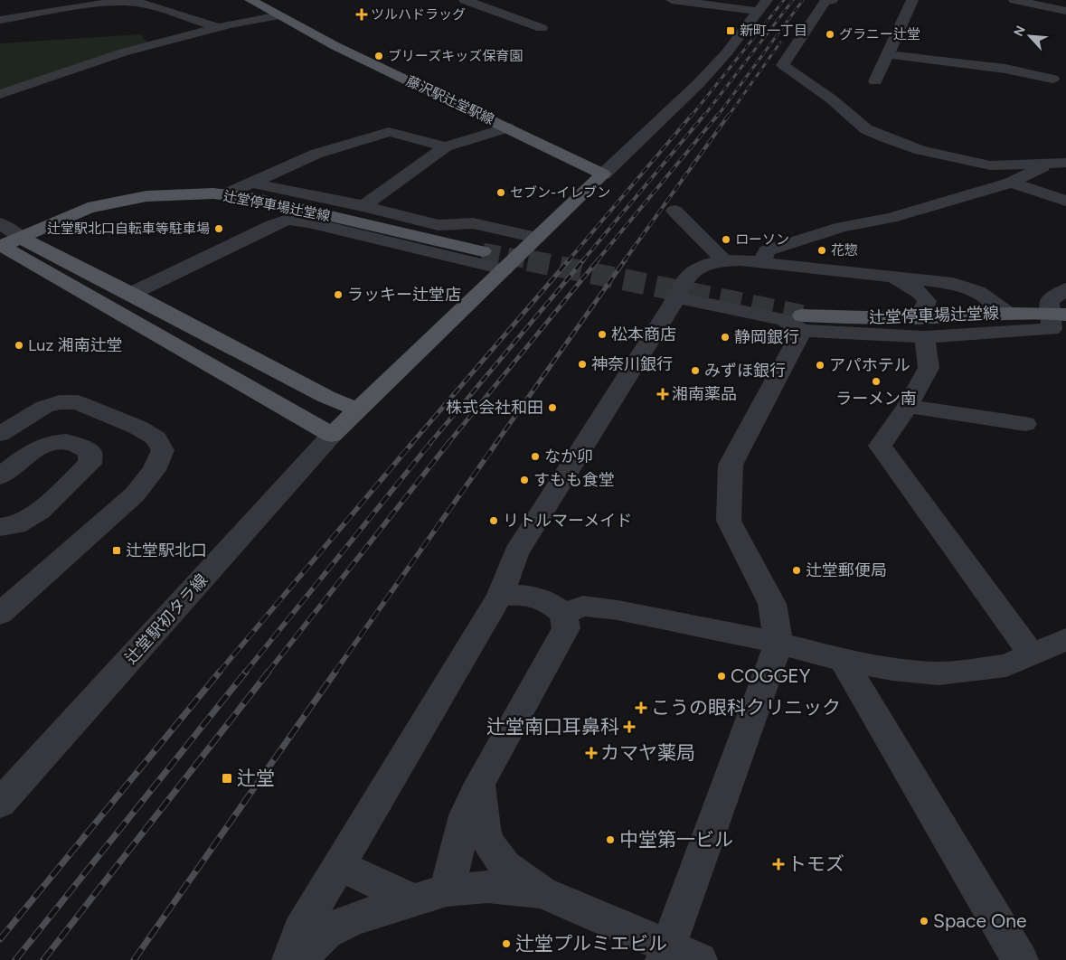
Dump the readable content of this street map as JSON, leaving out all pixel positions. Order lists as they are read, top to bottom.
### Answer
{
  "streets": {
    "main road": ["藤沢駅辻堂駅線", "辻堂停車場辻堂線"],
    "street": ["辻堂駅初タラ線"]
  },
  "places": {
    "health": [
      "ツルハドラッグ",
      "湘南薬品",
      "こうの眼科クリニック",
      "辻堂南口耳鼻科",
      "カマヤ薬局",
      "トモズ"
    ],
    "transit": ["新町一丁目", "辻堂駅北口", "辻堂"],
    "other": [
      "グラニー辻堂",
      "ブリーズキッズ保育園",
      "セブン-イレブン",
      "辻堂駅北口自転車等駐車場",
      "ローソン",
      "花惣",
      "ラッキー辻堂店",
      "松本商店",
      "静岡銀行",
      "Luz 湘南辻堂",
      "神奈川銀行",
      "アパホテル",
      "みずほ銀行",
      "ラーメン南",
      "株式会社和田",
      "なか卯",
      "すもも食堂",
      "リトルマーメイド",
      "辻堂郵便局",
      "COGGEY",
      "中堂第一ビル",
      "Space One",
      "辻堂プルミエビル"
    ]
  },
  "north": "top left"
}
